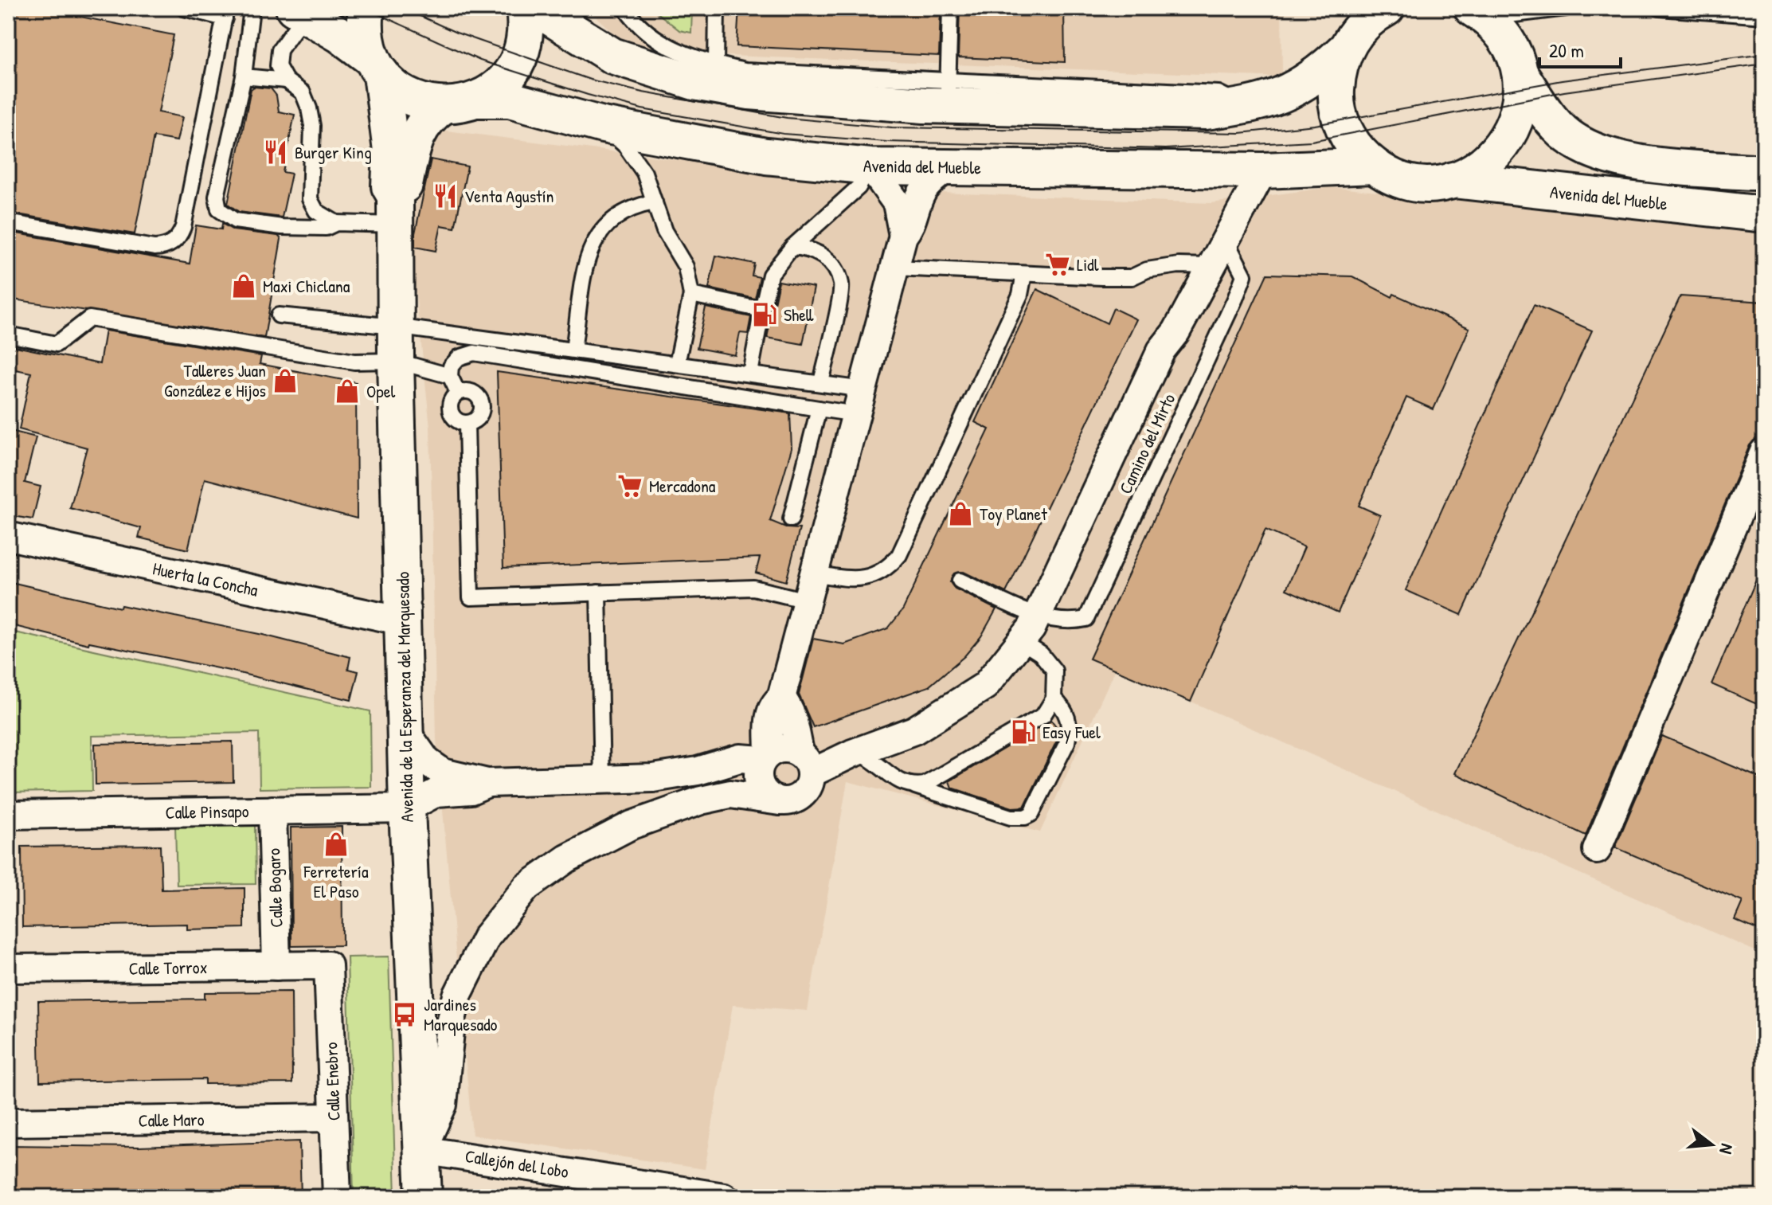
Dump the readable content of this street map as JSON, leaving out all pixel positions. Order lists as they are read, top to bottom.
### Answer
{
  "streets": {
    "main road": ["Avenida del Mueble", "Avenida de la Esperanza del Marquesado"],
    "street": [
      "Huerta la Concha",
      "Calle Pinsapo",
      "Calle Bogaro",
      "Calle Torrox",
      "Calle Enebro",
      "Calle Maro",
      "Callejón del Lobo"
    ],
    "lane": ["Camino del Mirto"]
  },
  "crossings": [
    ["Huerta la Concha", "Avenida de la Esperanza del Marquesado"],
    ["Avenida de la Esperanza del Marquesado", "Calle Pinsapo"],
    ["Avenida de la Esperanza del Marquesado", "Callejón del Lobo"],
    ["Calle Pinsapo", "Calle Bogaro"],
    ["Calle Bogaro", "Calle Torrox"],
    ["Calle Torrox", "Calle Enebro"],
    ["Calle Enebro", "Calle Maro"]
  ],
  "places": {
    "restaurant": ["Burger King", "Venta Agustín"],
    "supermarket": ["Lidl", "Mercadona"],
    "shop": [
      "Maxi Chiclana",
      "Talleres Juan González e Hijos",
      "Opel",
      "Toy Planet",
      "Ferretería El Paso"
    ],
    "fuel station": ["Shell", "Easy Fuel"],
    "bus stop": ["Jardines Marquesado"]
  },
  "scale_bar": "20 m",
  "north": "right"
}
